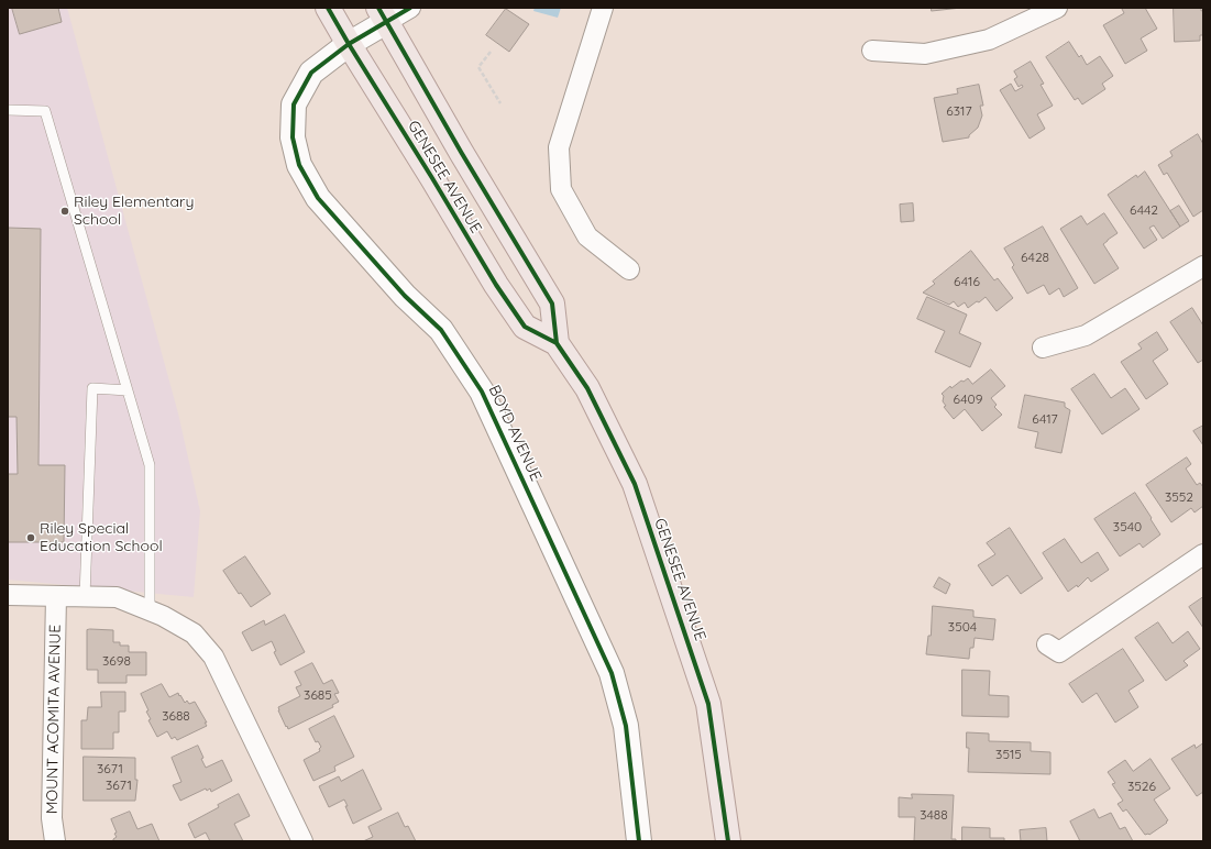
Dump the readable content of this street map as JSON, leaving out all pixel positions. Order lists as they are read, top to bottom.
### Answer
{
  "streets": {
    "main road": ["GENESEE AVENUE"],
    "street": ["BOYD AVENUE", "MOUNT ACOMITA AVENUE"]
  },
  "crossings": [
    ["GENESEE AVENUE", "BOYD AVENUE"]
  ],
  "places": ["Riley Elementary School", "Riley Special Education School"],
  "house_numbers": [
    "6317",
    "6442",
    "6428",
    "6416",
    "6409",
    "6417",
    "3552",
    "3540",
    "3504",
    "3698",
    "3685",
    "3688",
    "3515",
    "3671",
    "3671",
    "3526",
    "3488"
  ]
}
